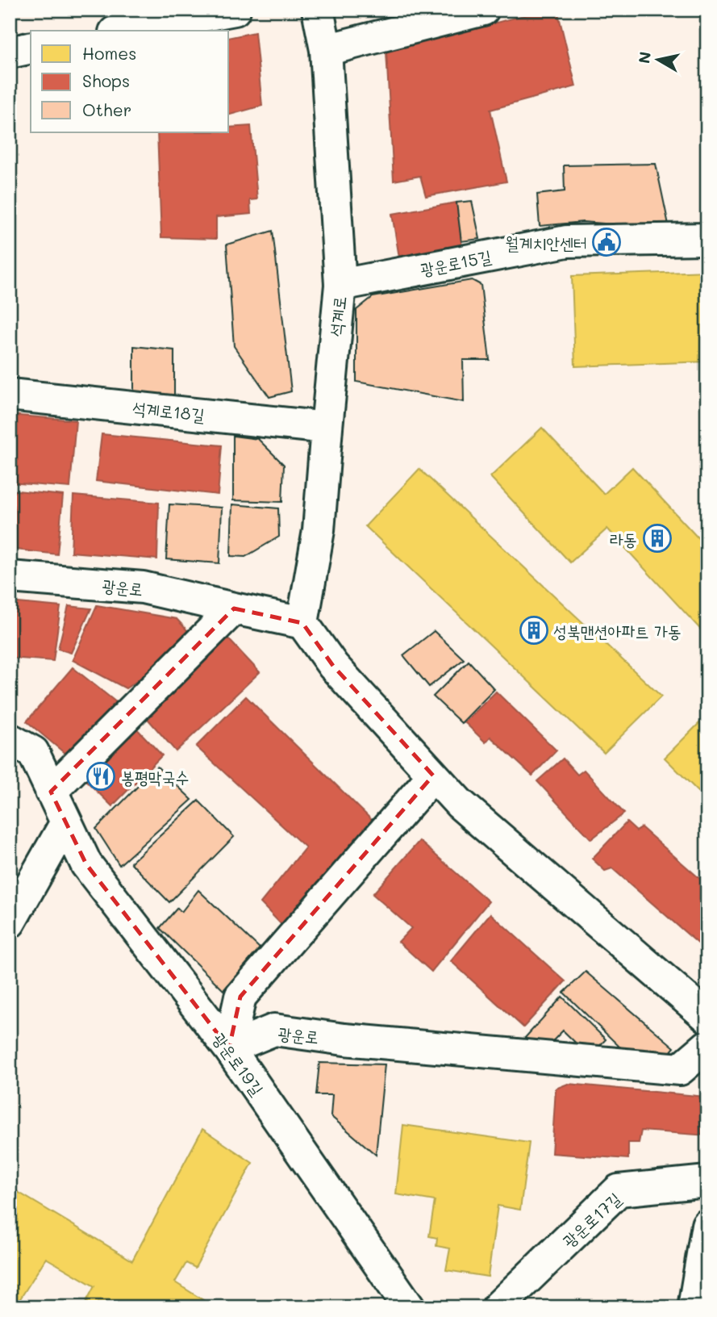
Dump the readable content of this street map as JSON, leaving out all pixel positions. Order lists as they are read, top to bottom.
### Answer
{
  "streets": {
    "street": [
      "광운로15길",
      "석계로",
      "석계로18길",
      "광운로",
      "광운로19길",
      "광운로17길"
    ]
  },
  "crossings": [
    ["광운로15길", "석계로"],
    ["석계로", "석계로18길"],
    ["석계로", "광운로"],
    ["광운로", "광운로19길"]
  ],
  "places": {
    "public building": ["월계치안센터"],
    "building": ["라동", "성북맨션아파트 가동"],
    "restaurant": ["봉평막국수"]
  },
  "legend": ["Homes", "Shops", "Other"],
  "north": "left"
}
